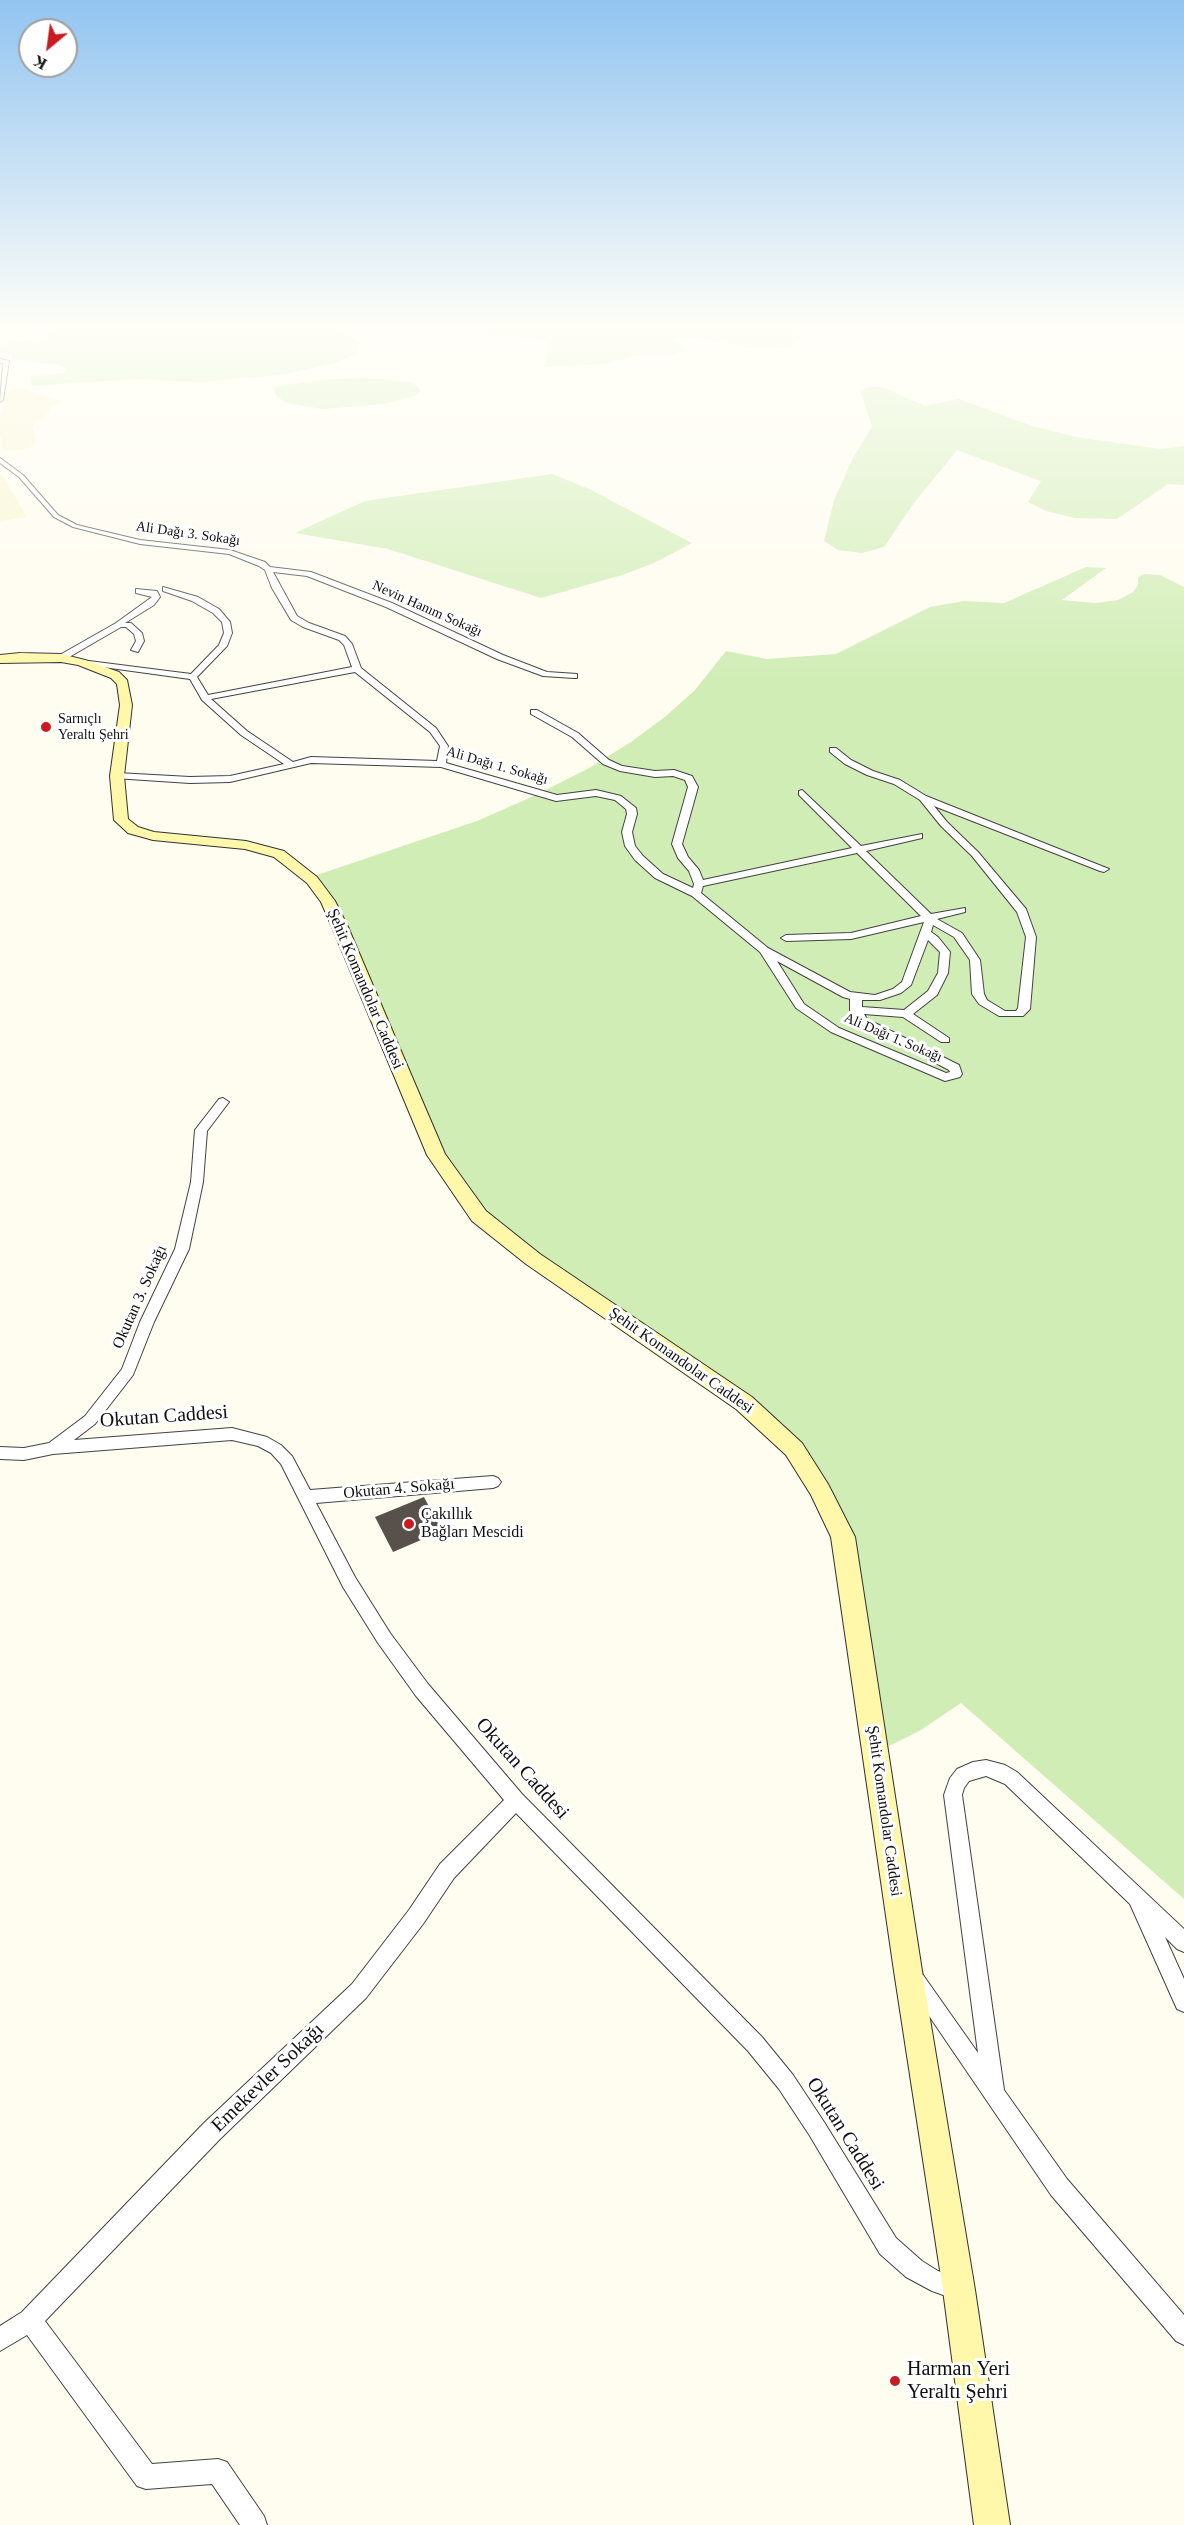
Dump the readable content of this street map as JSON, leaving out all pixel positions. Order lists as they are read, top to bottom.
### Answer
{
  "streets": {
    "main road": ["Şehit Komandolar Caddesi"],
    "street": [
      "Ali Dağı 3. Sokağı",
      "Nevin Hanım Sokağı",
      "Ali Dağı 1. Sokağı",
      "Okutan 3. Sokağı",
      "Okutan Caddesi",
      "Okutan 4. Sokağı",
      "Emekevler Sokağı"
    ]
  },
  "crossings": [
    ["Ali Dağı 3. Sokağı", "Nevin Hanım Sokağı"],
    ["Ali Dağı 1. Sokağı", "Şehit Komandolar Caddesi"],
    ["Şehit Komandolar Caddesi", "Okutan Caddesi"],
    ["Okutan 3. Sokağı", "Okutan Caddesi"],
    ["Okutan Caddesi", "Okutan 4. Sokağı"],
    ["Okutan Caddesi", "Emekevler Sokağı"]
  ],
  "places": ["Sarnıçlı Yeraltı Şehri", "Çakıllık Bağları Mescidi", "Harman Yeri Yeraltı Şehri"],
  "north": "bottom left"
}
